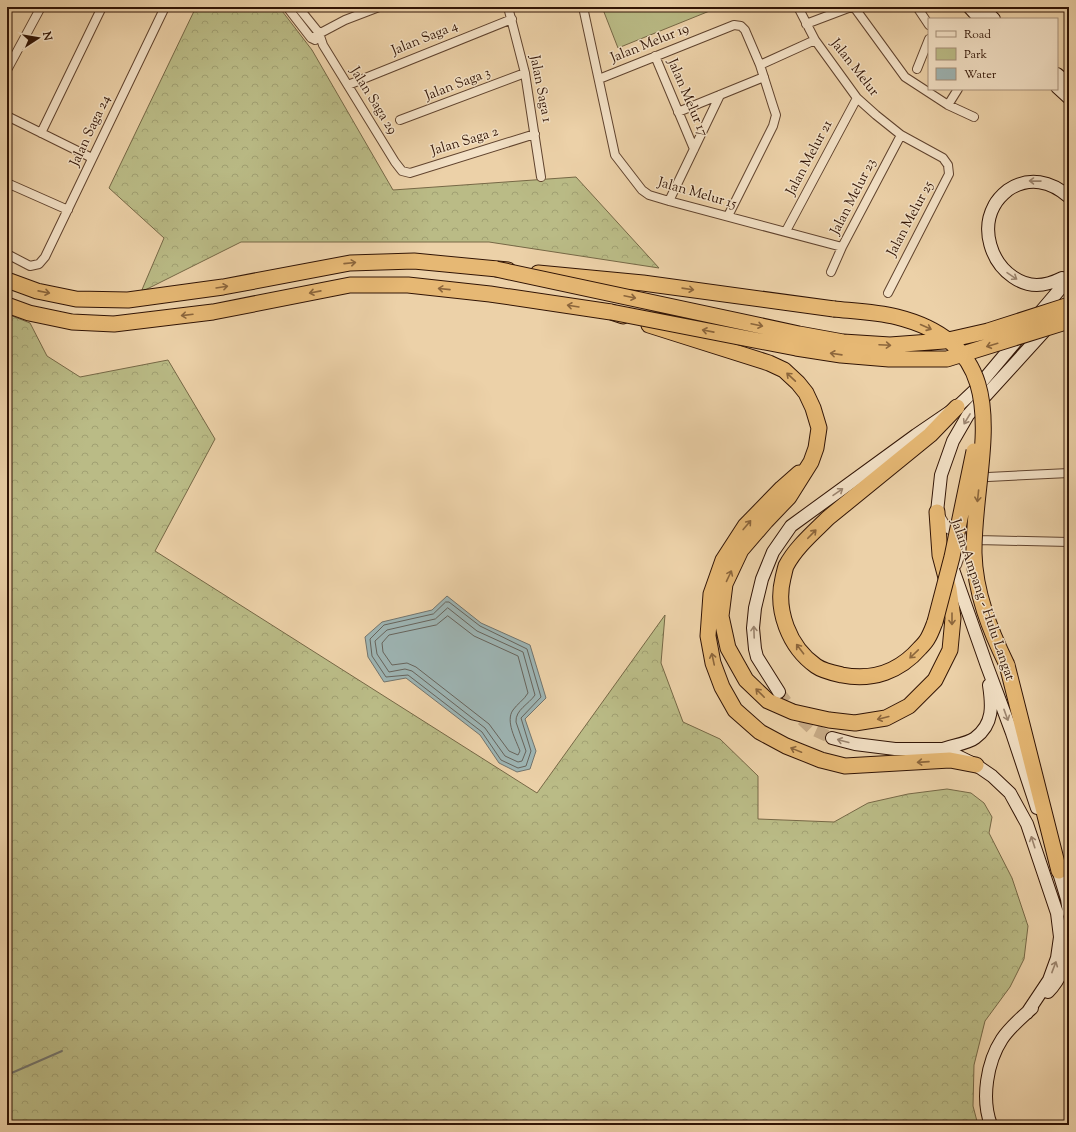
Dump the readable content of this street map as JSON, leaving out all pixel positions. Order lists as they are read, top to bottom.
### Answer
{
  "streets": {
    "street": [
      "Jalan Saga 4",
      "Jalan Melur 19",
      "Jalan Melur",
      "Jalan Saga 3",
      "Jalan Saga 1",
      "Jalan Melur 17",
      "Jalan Saga 29",
      "Jalan Saga 24",
      "Jalan Saga 2",
      "Jalan Melur 21",
      "Jalan Melur 15",
      "Jalan Melur 23",
      "Jalan Melur 25",
      "Jalan Ampang - Hulu Langat"
    ]
  },
  "crossings": [
    ["Jalan Saga 4", "Jalan Saga 1"],
    ["Jalan Saga 4", "Jalan Saga 29"],
    ["Jalan Melur 19", "Jalan Melur 17"],
    ["Jalan Melur 19", "Jalan Melur 15"],
    ["Jalan Melur", "Jalan Melur 21"],
    ["Jalan Melur", "Jalan Melur 23"],
    ["Jalan Melur", "Jalan Melur 25"],
    ["Jalan Saga 3", "Jalan Saga 1"],
    ["Jalan Saga 1", "Jalan Saga 2"],
    ["Jalan Saga 29", "Jalan Saga 2"],
    ["Jalan Melur 21", "Jalan Melur 15"],
    ["Jalan Melur 15", "Jalan Melur 23"]
  ],
  "one_way": ["Jalan Ampang - Hulu Langat"],
  "legend": ["Road", "Park", "Water"],
  "north": "right"
}
